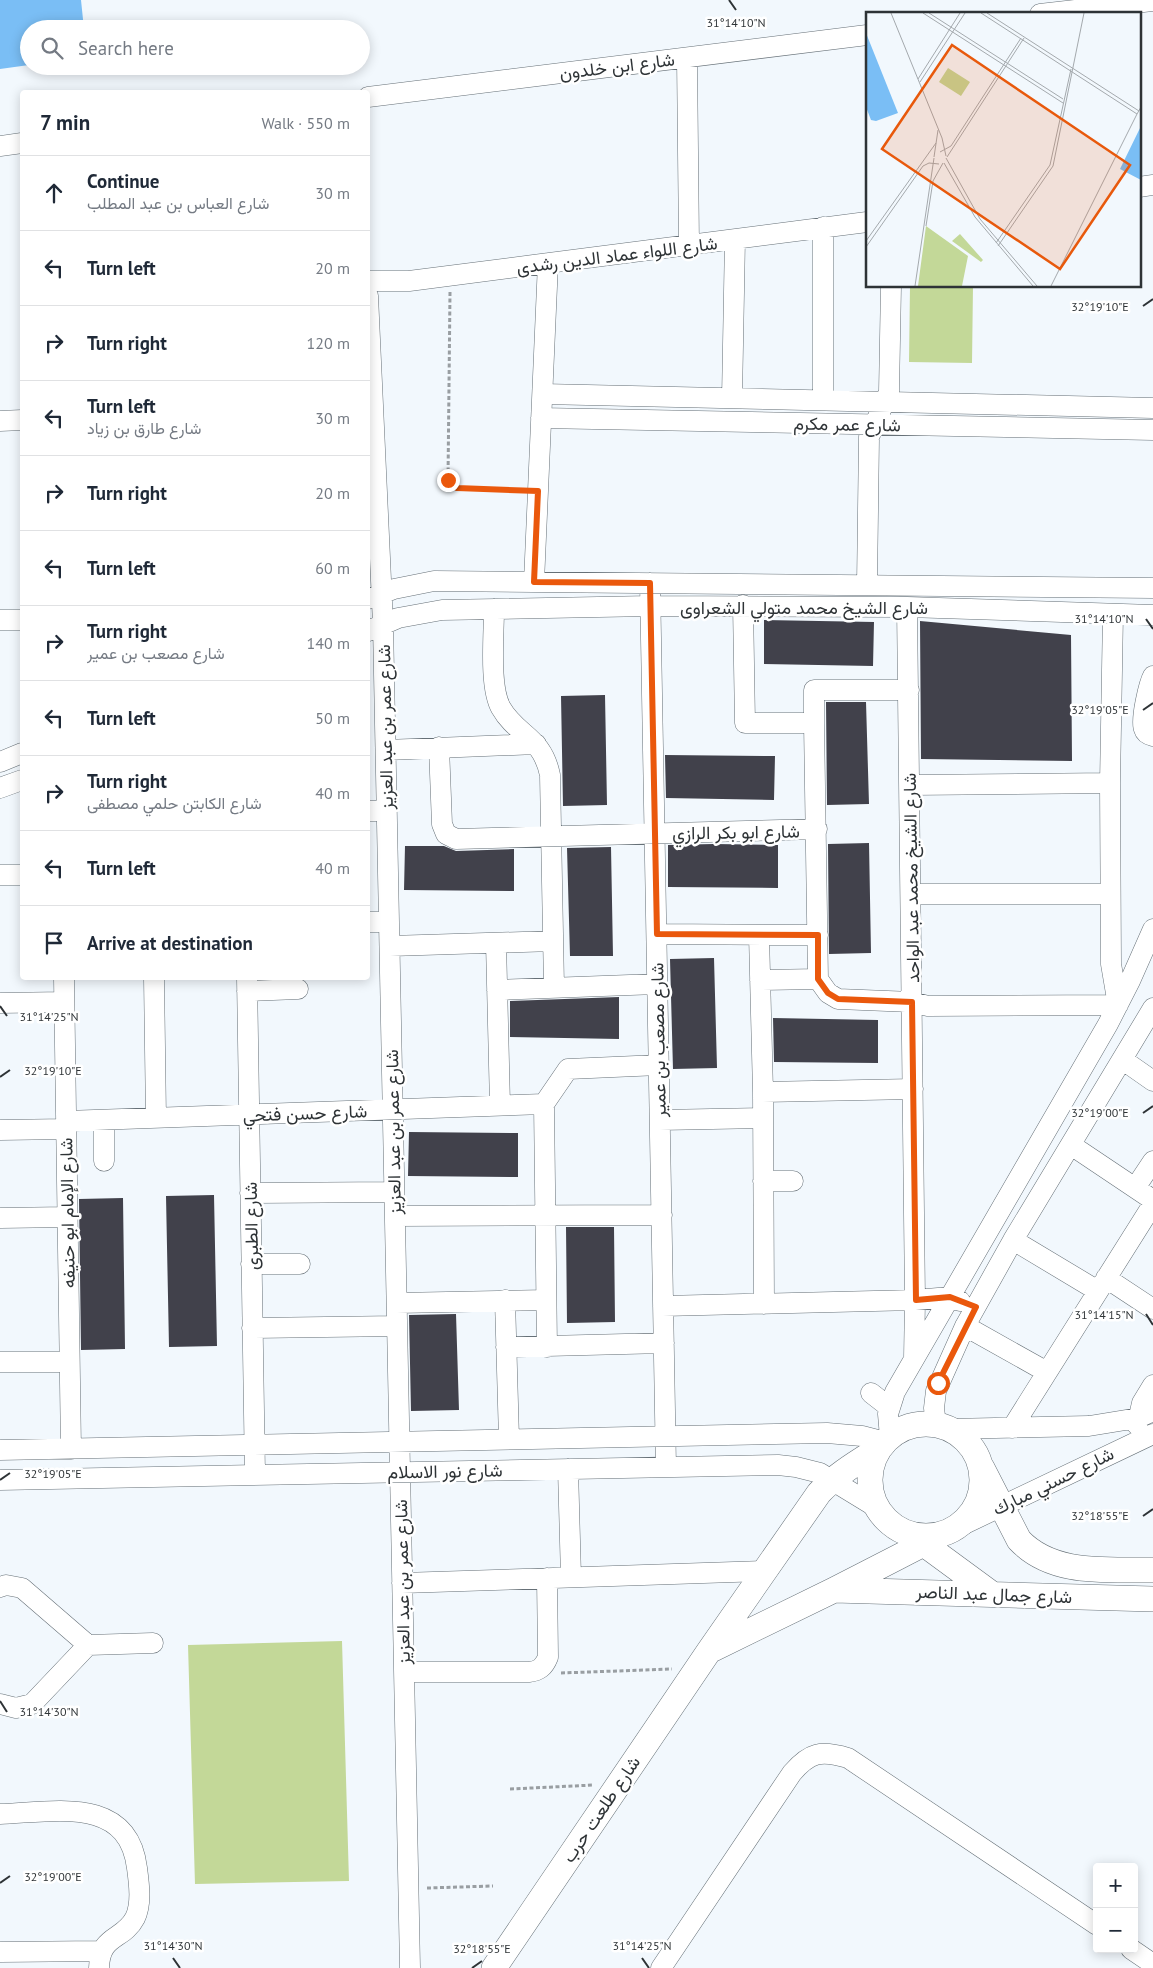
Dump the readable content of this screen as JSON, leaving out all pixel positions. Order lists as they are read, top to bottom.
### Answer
{
  "streets": {
    "main road": ["شارع جمال عبد الناصر", "شارع طلعت حرب"],
    "street": [
      "شارع ابن خلدون",
      "شارع اللواء عماد الدين رشدى",
      "شارع عمر مكرم",
      "شارع الشيخ محمد متولي الشعراوى",
      "شارع عمر بن عبد العزيز",
      "شارع ابو بكر الرازي",
      "شارع الشيخ محمد عبد الواحد",
      "شارع مصعب بن عمير",
      "شارع حسن فتحي",
      "شارع الإمام ابو حنيفه",
      "شارع الطبرى",
      "شارع نور الاسلام",
      "شارع حسني مبارك"
    ]
  },
  "crossings": [
    ["شارع الشيخ محمد متولي الشعراوى", "شارع عمر بن عبد العزيز"],
    ["شارع الشيخ محمد متولي الشعراوى", "شارع الشيخ محمد عبد الواحد"],
    ["شارع الشيخ محمد متولي الشعراوى", "شارع مصعب بن عمير"],
    ["شارع عمر بن عبد العزيز", "شارع حسن فتحي"],
    ["شارع عمر بن عبد العزيز", "شارع نور الاسلام"],
    ["شارع ابو بكر الرازي", "شارع مصعب بن عمير"],
    ["شارع مصعب بن عمير", "شارع نور الاسلام"],
    ["شارع حسن فتحي", "شارع الإمام ابو حنيفه"],
    ["شارع حسن فتحي", "شارع الطبرى"],
    ["شارع الإمام ابو حنيفه", "شارع نور الاسلام"],
    ["شارع الطبرى", "شارع نور الاسلام"],
    ["شارع نور الاسلام", "شارع حسني مبارك"],
    ["شارع نور الاسلام", "شارع جمال عبد الناصر"],
    ["شارع نور الاسلام", "شارع طلعت حرب"],
    ["شارع حسني مبارك", "شارع جمال عبد الناصر"],
    ["شارع حسني مبارك", "شارع طلعت حرب"],
    ["شارع جمال عبد الناصر", "شارع طلعت حرب"]
  ],
  "page": {
    "search": "Search here",
    "heading": ["7 min", "Walk · 550 m"],
    "list": [
      ["Continue", "شارع العباس بن عبد المطلب", "30 m"],
      ["Turn left", "20 m"],
      ["Turn right", "120 m"],
      ["Turn left", "شارع طارق بن زياد", "30 m"],
      ["Turn right", "20 m"],
      ["Turn left", "60 m"],
      ["Turn right", "شارع مصعب بن عمير", "140 m"],
      ["Turn left", "50 m"],
      ["Turn right", "شارع الكابتن حلمي مصطفى", "40 m"],
      ["Turn left", "40 m"],
      "Arrive at destination"
    ],
    "map_buttons": ["+", "−"]
  },
  "coordinates": [
    "31°14'10\"N",
    "32°19'10\"E",
    "32°19'05\"E",
    "31°14'25\"N",
    "32°19'00\"E",
    "31°14'15\"N",
    "32°18'55\"E",
    "31°14'30\"N"
  ]
}
